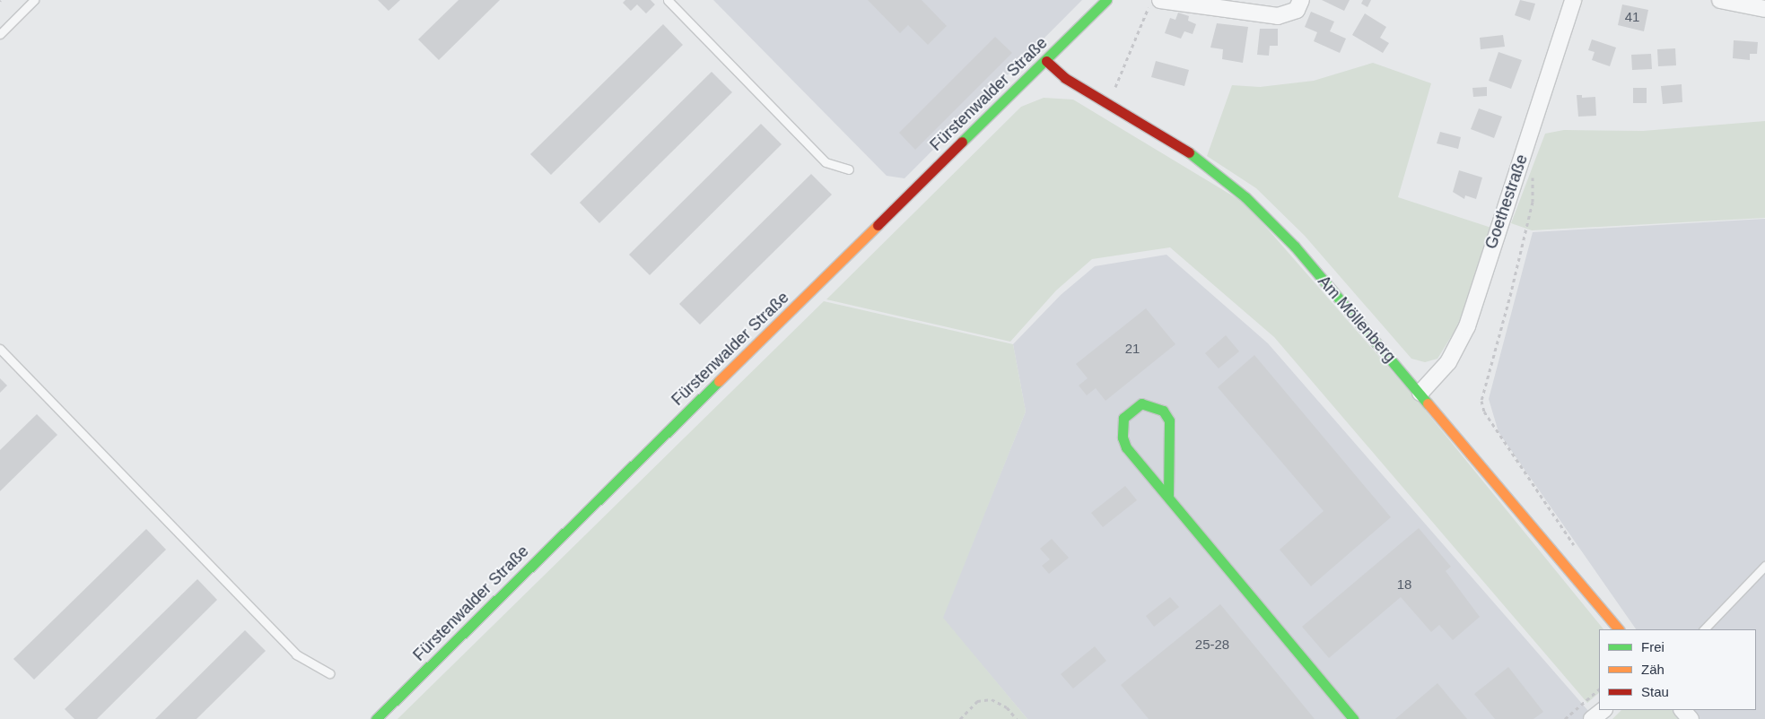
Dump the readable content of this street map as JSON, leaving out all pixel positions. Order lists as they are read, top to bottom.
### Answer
{
  "streets": {
    "street": ["Fürstenwalder Straße", "Goethestraße", "Am Möllenberg"]
  },
  "crossings": [
    ["Fürstenwalder Straße", "Am Möllenberg"],
    ["Goethestraße", "Am Möllenberg"]
  ],
  "house_numbers": [
    "41",
    "21",
    "18",
    "25-28"
  ],
  "legend": ["Frei", "Zäh", "Stau"]
}
